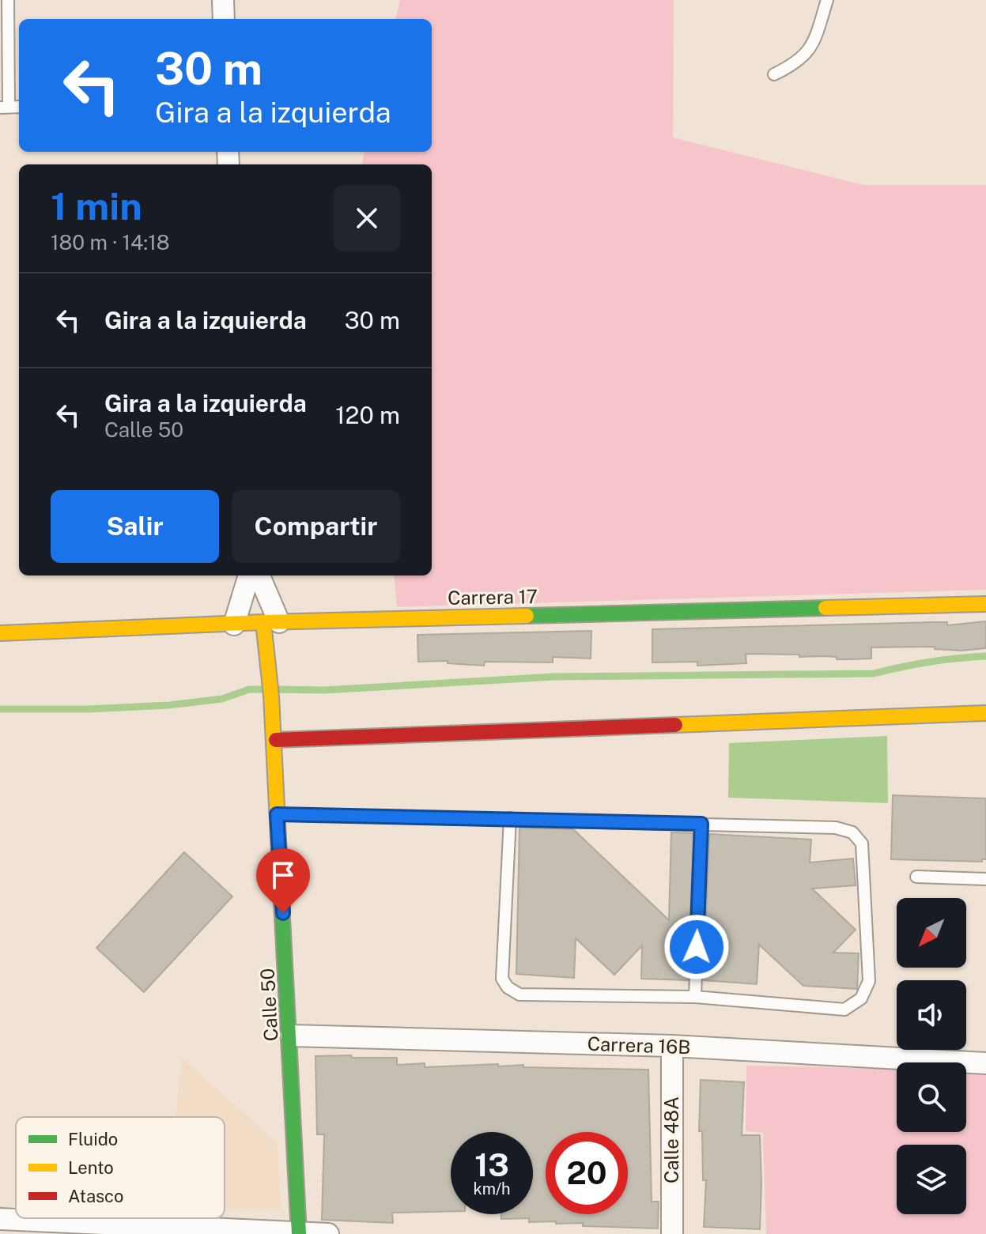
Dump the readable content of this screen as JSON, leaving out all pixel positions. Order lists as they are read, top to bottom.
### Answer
{
  "streets": {
    "street": [
      "Carrera 17",
      "Calle 50",
      "Carrera 16B",
      "Calle 48A"
    ]
  },
  "crossings": [
    ["Carrera 17", "Calle 50"],
    ["Calle 50", "Carrera 16B"],
    ["Carrera 16B", "Calle 48A"]
  ],
  "legend": ["Fluido", "Lento", "Atasco"],
  "north": "bottom left",
  "page": {
    "turn": ["30 m", "Gira a la izquierda"],
    "heading": ["1 min", "180 m · 14:18"],
    "list": [
      {
        "name": "Gira a la izquierda",
        "value": "30 m"
      },
      {
        "name": "Gira a la izquierda",
        "note": "Calle 50",
        "value": "120 m"
      }
    ],
    "buttons": ["Salir", "Compartir"],
    "speed": "13 km/h",
    "limit": "20"
  }
}
